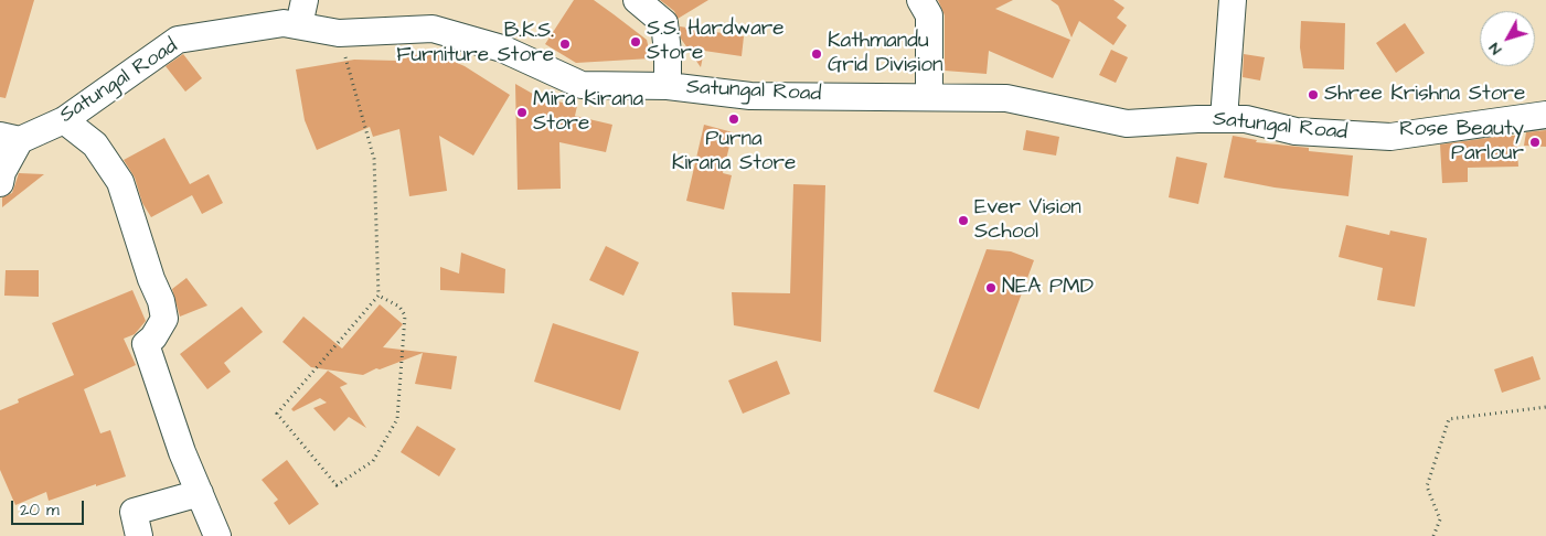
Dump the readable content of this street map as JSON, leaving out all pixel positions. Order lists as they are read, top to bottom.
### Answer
{
  "streets": {
    "street": ["Satungal Road"]
  },
  "places": [
    "S.S. Hardware Store",
    "B.K.S. Furniture Store",
    "Kathmandu Grid Division",
    "Shree Krishna Store",
    "Mira Kirana Store",
    "Purna Kirana Store",
    "Rose Beauty Parlour",
    "Ever Vision School",
    "NEA PMD"
  ],
  "scale_bar": "20 m",
  "north": "bottom left"
}
